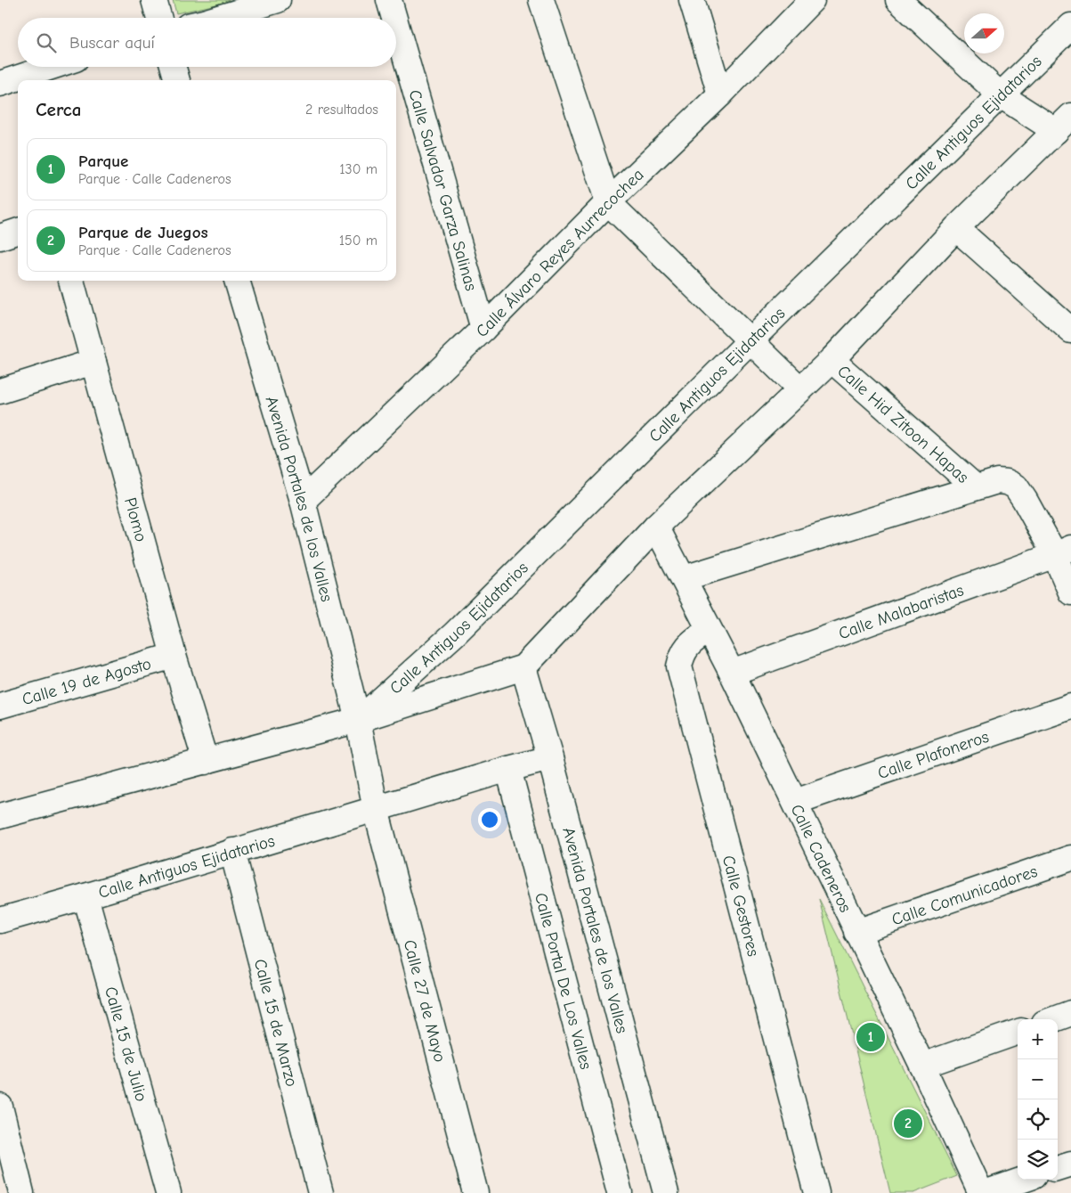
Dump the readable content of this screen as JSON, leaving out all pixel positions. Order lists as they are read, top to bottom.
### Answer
{
  "streets": {
    "street": [
      "Calle Antiguos Ejidatarios",
      "Calle Salvador Garza Salinas",
      "Calle Álvaro Reyes Aurrecochea",
      "Calle Hid Zitoon Hapas",
      "Avenida Portales de los Valles",
      "Plomo",
      "Calle Malabaristas",
      "Calle 19 de Agosto",
      "Calle Plafoneros",
      "Calle Cadeneros",
      "Calle Comunicadores",
      "Calle Gestores",
      "Calle Portal De Los Valles",
      "Calle 27 de Mayo",
      "Calle 15 de Marzo",
      "Calle 15 de Julio"
    ]
  },
  "crossings": [
    ["Calle Antiguos Ejidatarios", "Calle Hid Zitoon Hapas"],
    ["Calle Antiguos Ejidatarios", "Avenida Portales de los Valles"],
    ["Calle Antiguos Ejidatarios", "Plomo"],
    ["Calle Antiguos Ejidatarios", "Calle Cadeneros"],
    ["Calle Antiguos Ejidatarios", "Calle Portal De Los Valles"],
    ["Calle Antiguos Ejidatarios", "Calle 27 de Mayo"],
    ["Calle Antiguos Ejidatarios", "Calle 15 de Marzo"],
    ["Calle Antiguos Ejidatarios", "Calle 15 de Julio"],
    ["Calle Salvador Garza Salinas", "Calle Álvaro Reyes Aurrecochea"],
    ["Calle Álvaro Reyes Aurrecochea", "Avenida Portales de los Valles"],
    ["Avenida Portales de los Valles", "Calle 27 de Mayo"],
    ["Plomo", "Calle 19 de Agosto"],
    ["Calle Malabaristas", "Calle Cadeneros"],
    ["Calle Plafoneros", "Calle Cadeneros"],
    ["Calle Cadeneros", "Calle Comunicadores"],
    ["Calle Cadeneros", "Calle Gestores"]
  ],
  "north": "right",
  "page": {
    "search": "Buscar aquí",
    "heading": ["Cerca", "2 resultados"],
    "list": [
      {
        "mark": "1",
        "name": "Parque",
        "note": "Parque · Calle Cadeneros",
        "value": "130 m"
      },
      {
        "mark": "2",
        "name": "Parque de Juegos",
        "note": "Parque · Calle Cadeneros",
        "value": "150 m"
      }
    ],
    "map_buttons": ["+", "−"],
    "pins": ["1", "2"]
  }
}
